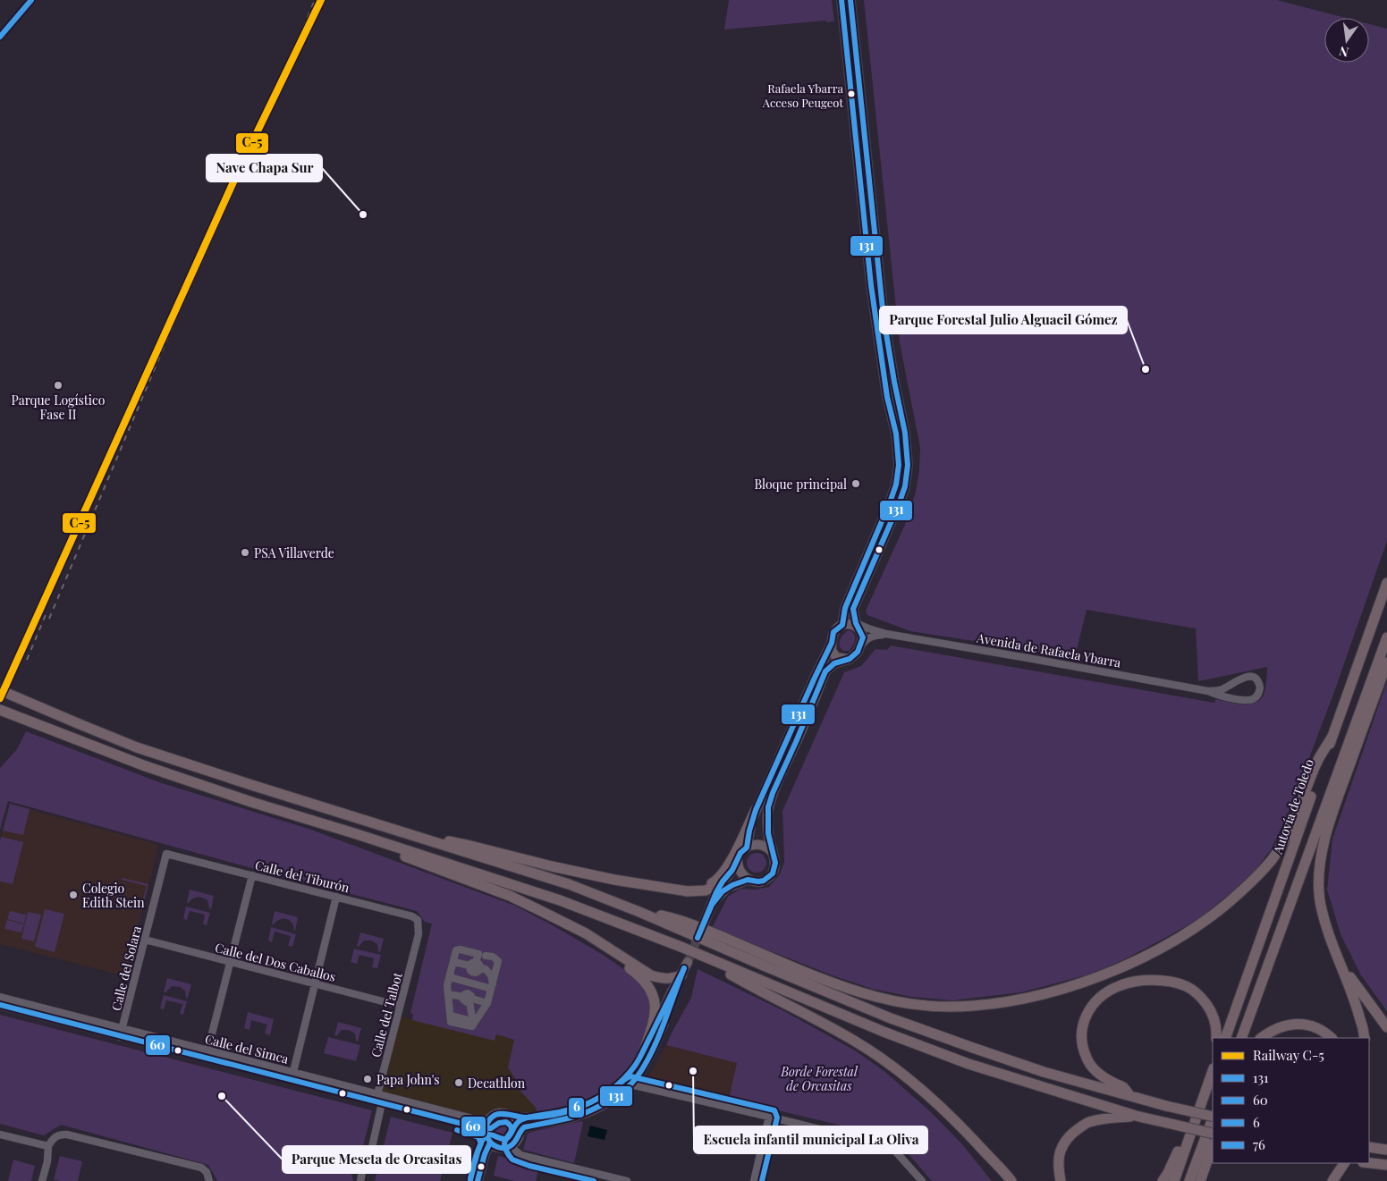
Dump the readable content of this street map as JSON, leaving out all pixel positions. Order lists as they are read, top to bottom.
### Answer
{
  "streets": {
    "highway": ["Autovía de Toledo"],
    "street": [
      "Avenida de Rafaela Ybarra",
      "Calle del Tiburón",
      "Calle del Dos Caballos",
      "Calle del Solara",
      "Calle del Talbot",
      "Calle del Simca"
    ]
  },
  "crossings": [
    ["Calle del Tiburón", "Calle del Solara"],
    ["Calle del Tiburón", "Calle del Talbot"],
    ["Calle del Dos Caballos", "Calle del Solara"],
    ["Calle del Dos Caballos", "Calle del Talbot"],
    ["Calle del Solara", "Calle del Simca"],
    ["Calle del Talbot", "Calle del Simca"]
  ],
  "parks": ["Borde Forestal de Orcasitas"],
  "places": [
    "Rafaela Ybarra Acceso Peugeot",
    "Nave Chapa Sur",
    "Parque Forestal Julio Alguacil Gómez",
    "Parque Logístico Fase II",
    "Bloque principal",
    "PSA Villaverde",
    "Colegio Edith Stein",
    "Escuela infantil municipal La Oliva",
    "Papa John's",
    "Decathlon",
    "Parque Meseta de Orcasitas"
  ],
  "lines": [
    "rail line C-5",
    "transit line 131",
    "transit line 76",
    "transit line 60",
    "transit line 6"
  ],
  "legend": [
    "Railway C-5",
    "131",
    "60",
    "6",
    "76"
  ],
  "north": "bottom"
}
